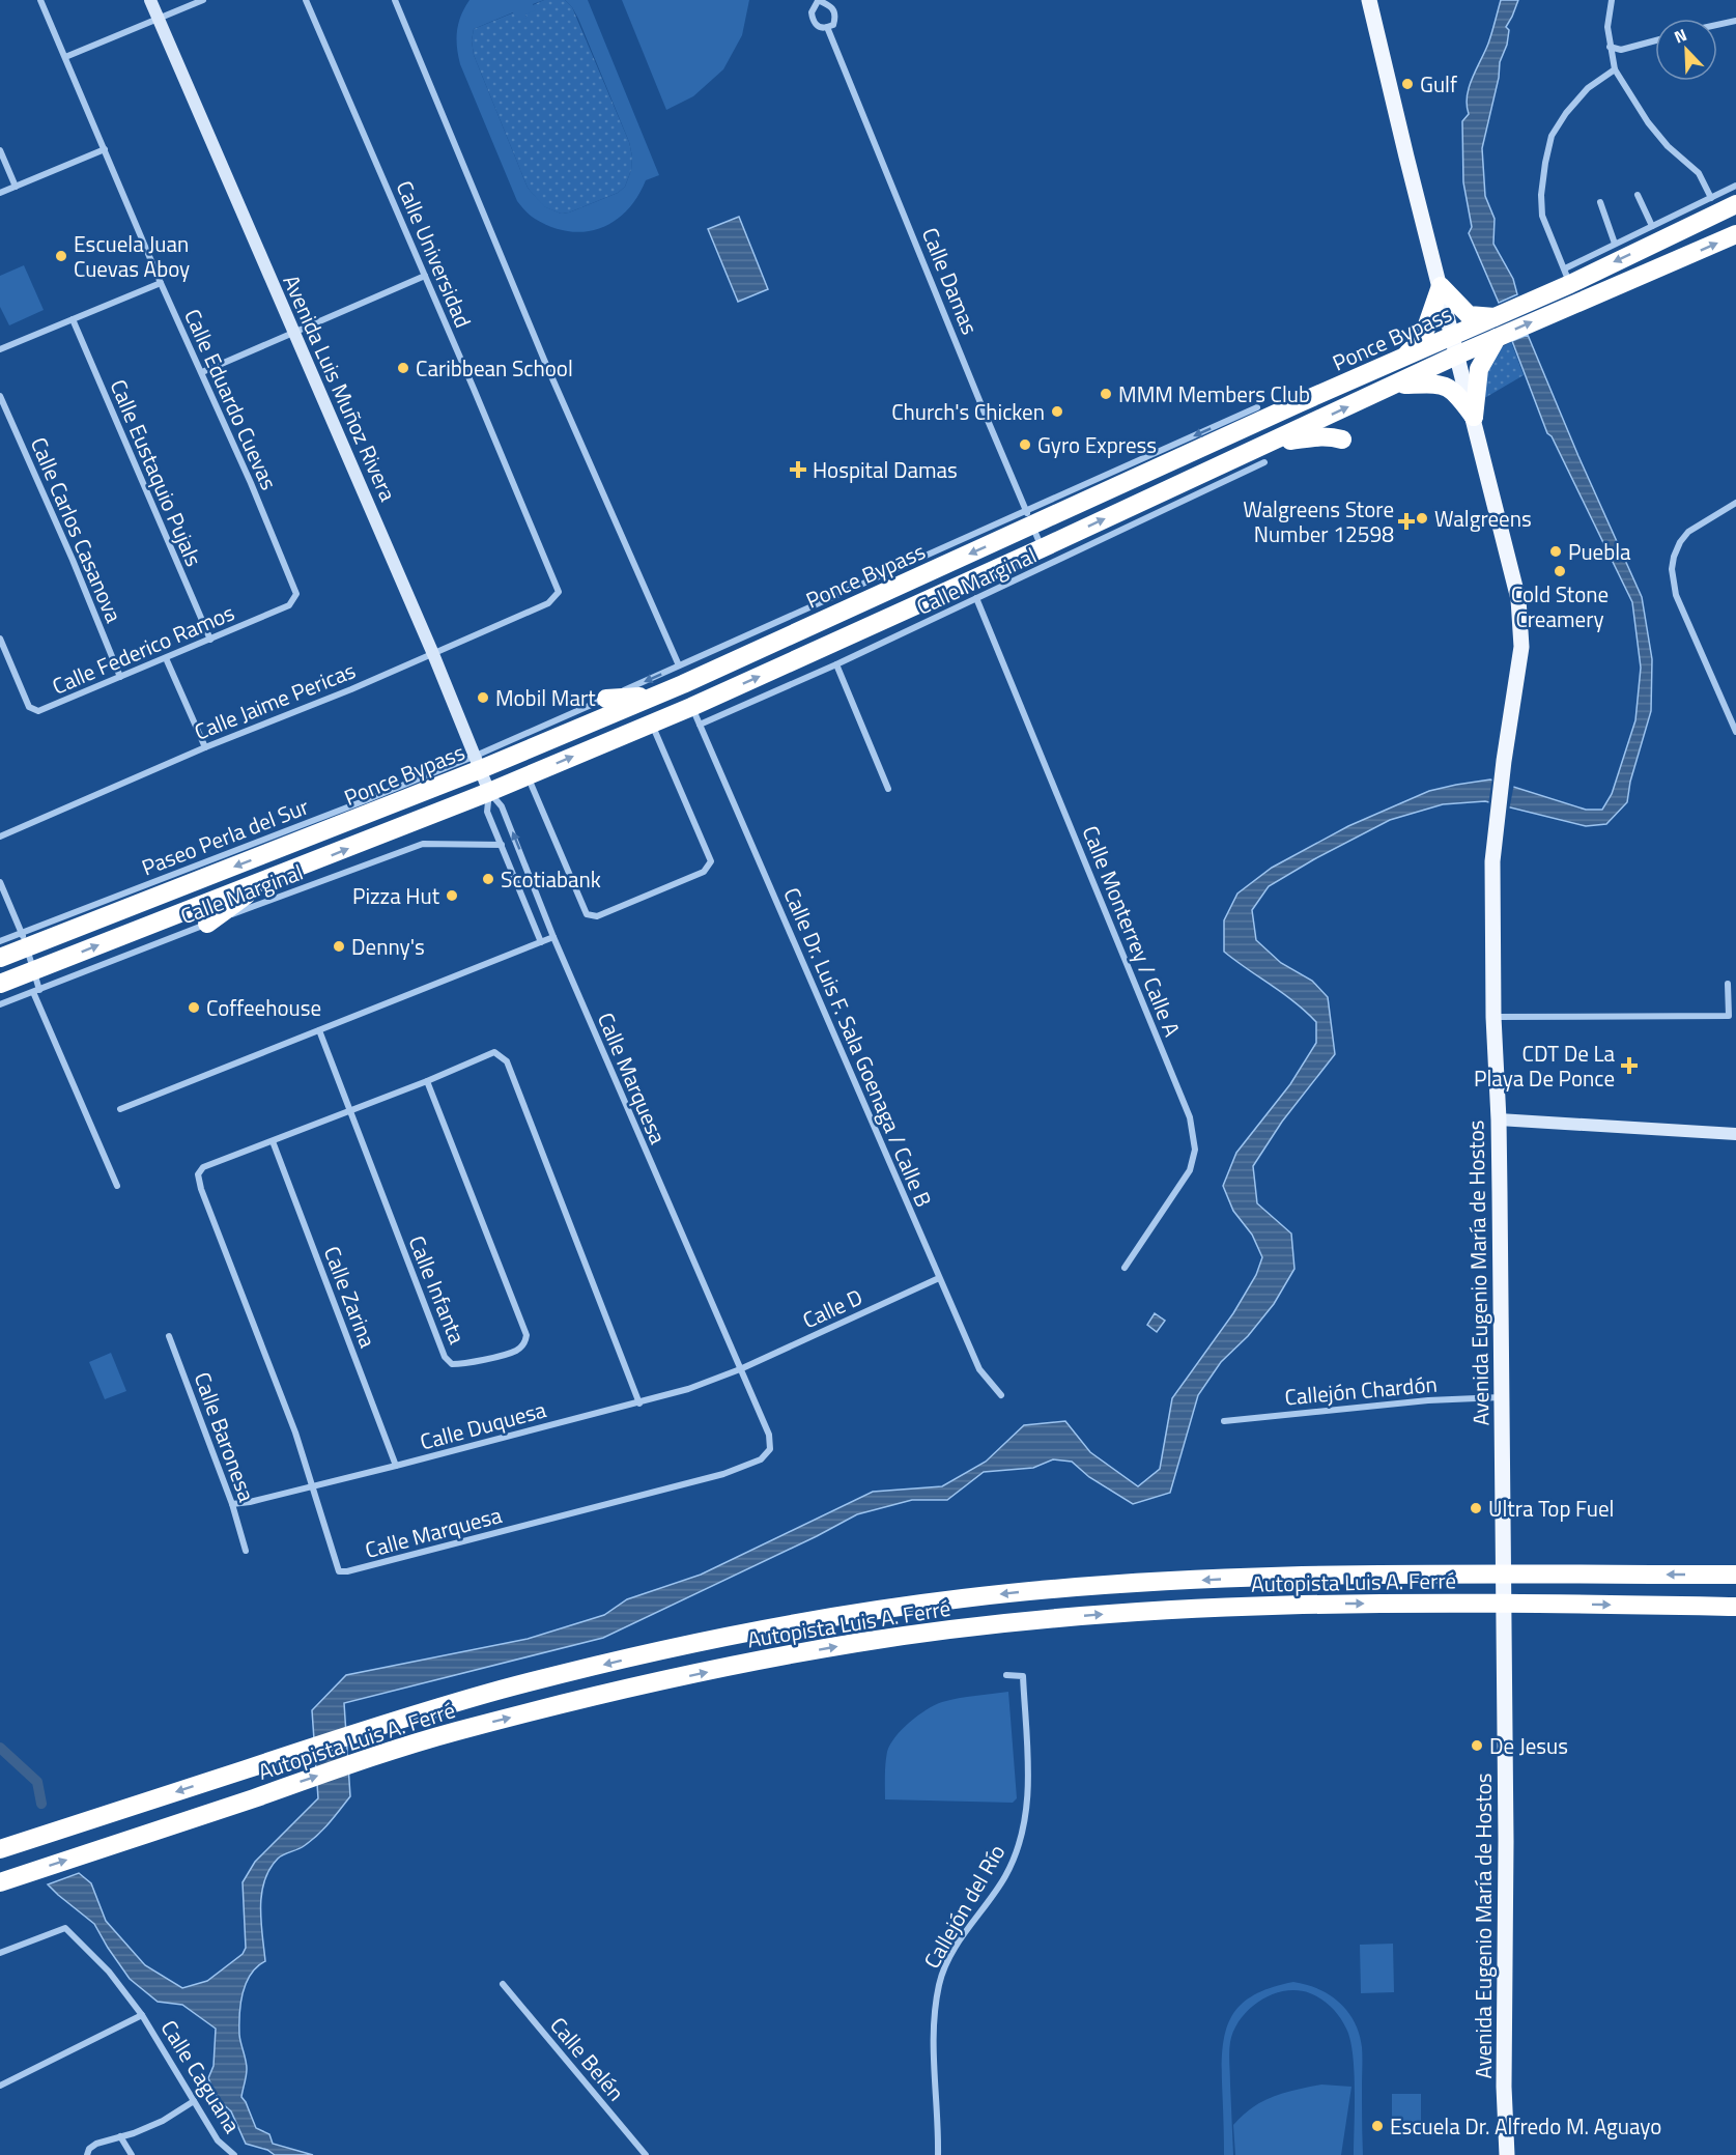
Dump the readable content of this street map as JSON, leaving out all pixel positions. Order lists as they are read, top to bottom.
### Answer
{
  "streets": {
    "highway": ["Ponce Bypass", "Autopista Luis A. Ferré"],
    "main road": ["Avenida Eugenio María de Hostos"],
    "street": [
      "Calle Universidad",
      "Calle Damas",
      "Avenida Luis Muñoz Rivera",
      "Calle Eduardo Cuevas",
      "Calle Eustaquio Pujals",
      "Calle Carlos Casanova",
      "Calle Marginal",
      "Calle Federico Ramos",
      "Calle Jaime Pericas",
      "Calle Monterrey / Calle A",
      "Calle Dr. Luis F. Sala Goenaga / Calle B",
      "Calle Marquesa",
      "Calle Infanta",
      "Calle Zarina",
      "Calle D",
      "Callejón Chardón",
      "Calle Duquesa",
      "Calle Baronesa",
      "Callejón del Río",
      "Calle Belén",
      "Calle Caguana"
    ]
  },
  "crossings": [
    ["Calle Universidad", "Calle Jaime Pericas"],
    ["Calle Damas", "Ponce Bypass"],
    ["Ponce Bypass", "Avenida Luis Muñoz Rivera"],
    ["Ponce Bypass", "Calle Marginal"],
    ["Ponce Bypass", "Calle Dr. Luis F. Sala Goenaga / Calle B"],
    ["Ponce Bypass", "Calle Marquesa"],
    ["Ponce Bypass", "Avenida Eugenio María de Hostos"],
    ["Avenida Luis Muñoz Rivera", "Calle Jaime Pericas"],
    ["Avenida Luis Muñoz Rivera", "Calle Marquesa"],
    ["Calle Eduardo Cuevas", "Calle Federico Ramos"],
    ["Calle Eustaquio Pujals", "Calle Federico Ramos"],
    ["Calle Carlos Casanova", "Calle Federico Ramos"],
    ["Calle Marginal", "Calle Monterrey / Calle A"],
    ["Calle Marginal", "Calle Dr. Luis F. Sala Goenaga / Calle B"],
    ["Calle Dr. Luis F. Sala Goenaga / Calle B", "Calle D"],
    ["Calle Marquesa", "Calle Infanta"],
    ["Calle Marquesa", "Calle Zarina"],
    ["Calle Marquesa", "Calle D"],
    ["Calle Marquesa", "Calle Duquesa"],
    ["Avenida Eugenio María de Hostos", "Callejón Chardón"],
    ["Calle Zarina", "Calle Duquesa"],
    ["Calle D", "Calle Duquesa"],
    ["Calle Duquesa", "Calle Baronesa"]
  ],
  "places": {
    "other": [
      "Gulf",
      "Escuela Juan Cuevas Aboy",
      "Caribbean School",
      "MMM Members Club",
      "Church's Chicken",
      "Gyro Express",
      "Walgreens",
      "Puebla",
      "Cold Stone Creamery",
      "Mobil Mart",
      "Scotiabank",
      "Pizza Hut",
      "Denny's",
      "Coffeehouse",
      "Ultra Top Fuel",
      "De Jesus",
      "Escuela Dr. Alfredo M. Aguayo"
    ],
    "health": ["Hospital Damas", "Walgreens Store Number 12598", "CDT De La Playa De Ponce"]
  },
  "north": "top left"
}
